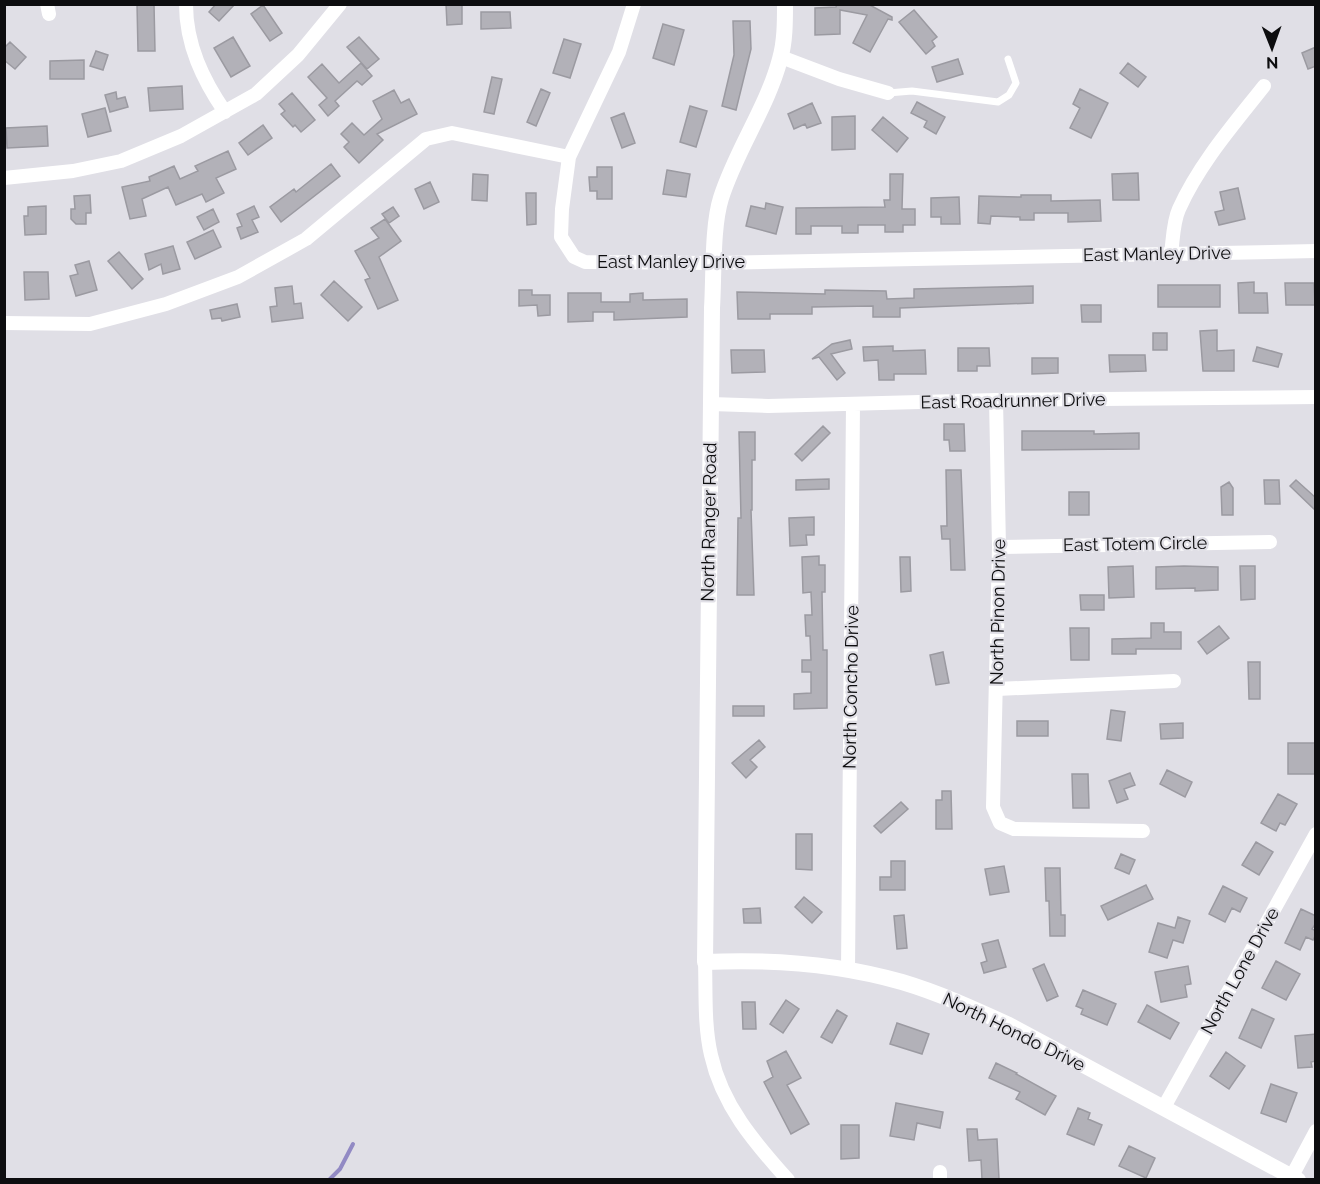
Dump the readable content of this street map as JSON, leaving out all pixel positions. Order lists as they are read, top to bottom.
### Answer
{
  "streets": {
    "street": [
      "East Manley Drive",
      "East Roadrunner Drive",
      "North Ranger Road",
      "East Totem Circle",
      "North Pinon Drive",
      "North Concho Drive",
      "North Lone Drive",
      "North Hondo Drive"
    ]
  },
  "crossings": [
    ["East Manley Drive", "North Ranger Road"],
    ["East Roadrunner Drive", "North Ranger Road"],
    ["East Roadrunner Drive", "North Pinon Drive"],
    ["East Roadrunner Drive", "North Concho Drive"],
    ["North Ranger Road", "North Hondo Drive"],
    ["East Totem Circle", "North Pinon Drive"],
    ["North Concho Drive", "North Hondo Drive"],
    ["North Lone Drive", "North Hondo Drive"]
  ],
  "north": "bottom"
}
